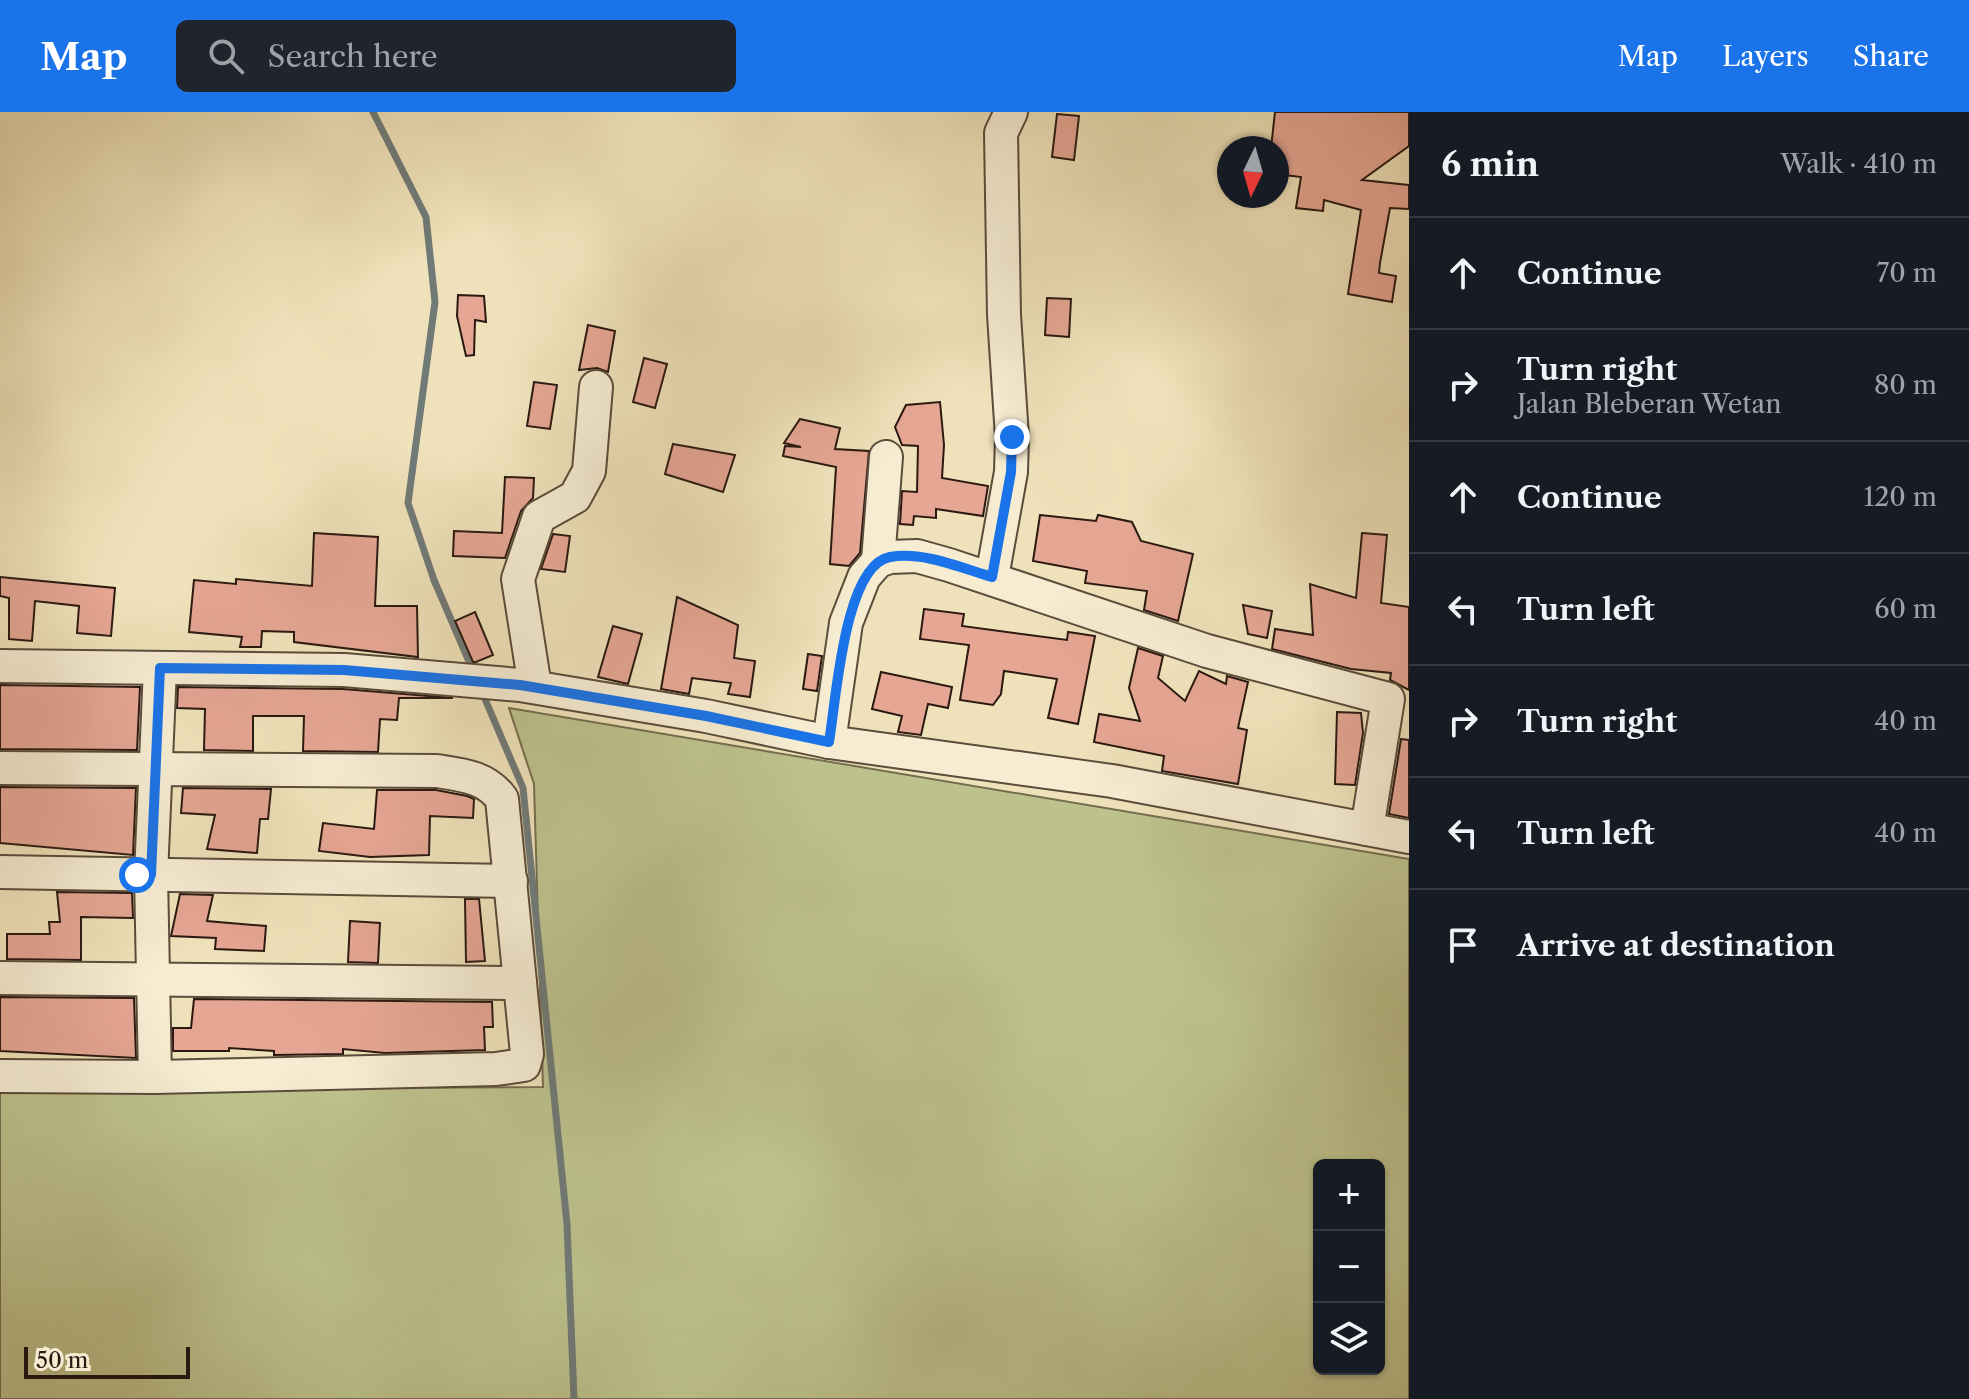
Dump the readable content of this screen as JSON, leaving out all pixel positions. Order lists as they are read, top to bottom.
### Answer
{
  "scale_bar": "50 m",
  "north": "bottom",
  "page": {
    "header": "Map",
    "search": "Search here",
    "nav": ["Map", "Layers", "Share"],
    "heading": ["6 min", "Walk · 410 m"],
    "list": [
      ["Continue", "70 m"],
      ["Turn right", "Jalan Bleberan Wetan", "80 m"],
      ["Continue", "120 m"],
      ["Turn left", "60 m"],
      ["Turn right", "40 m"],
      ["Turn left", "40 m"],
      "Arrive at destination"
    ],
    "map_buttons": ["+", "−"],
    "scale": "50 m"
  }
}
